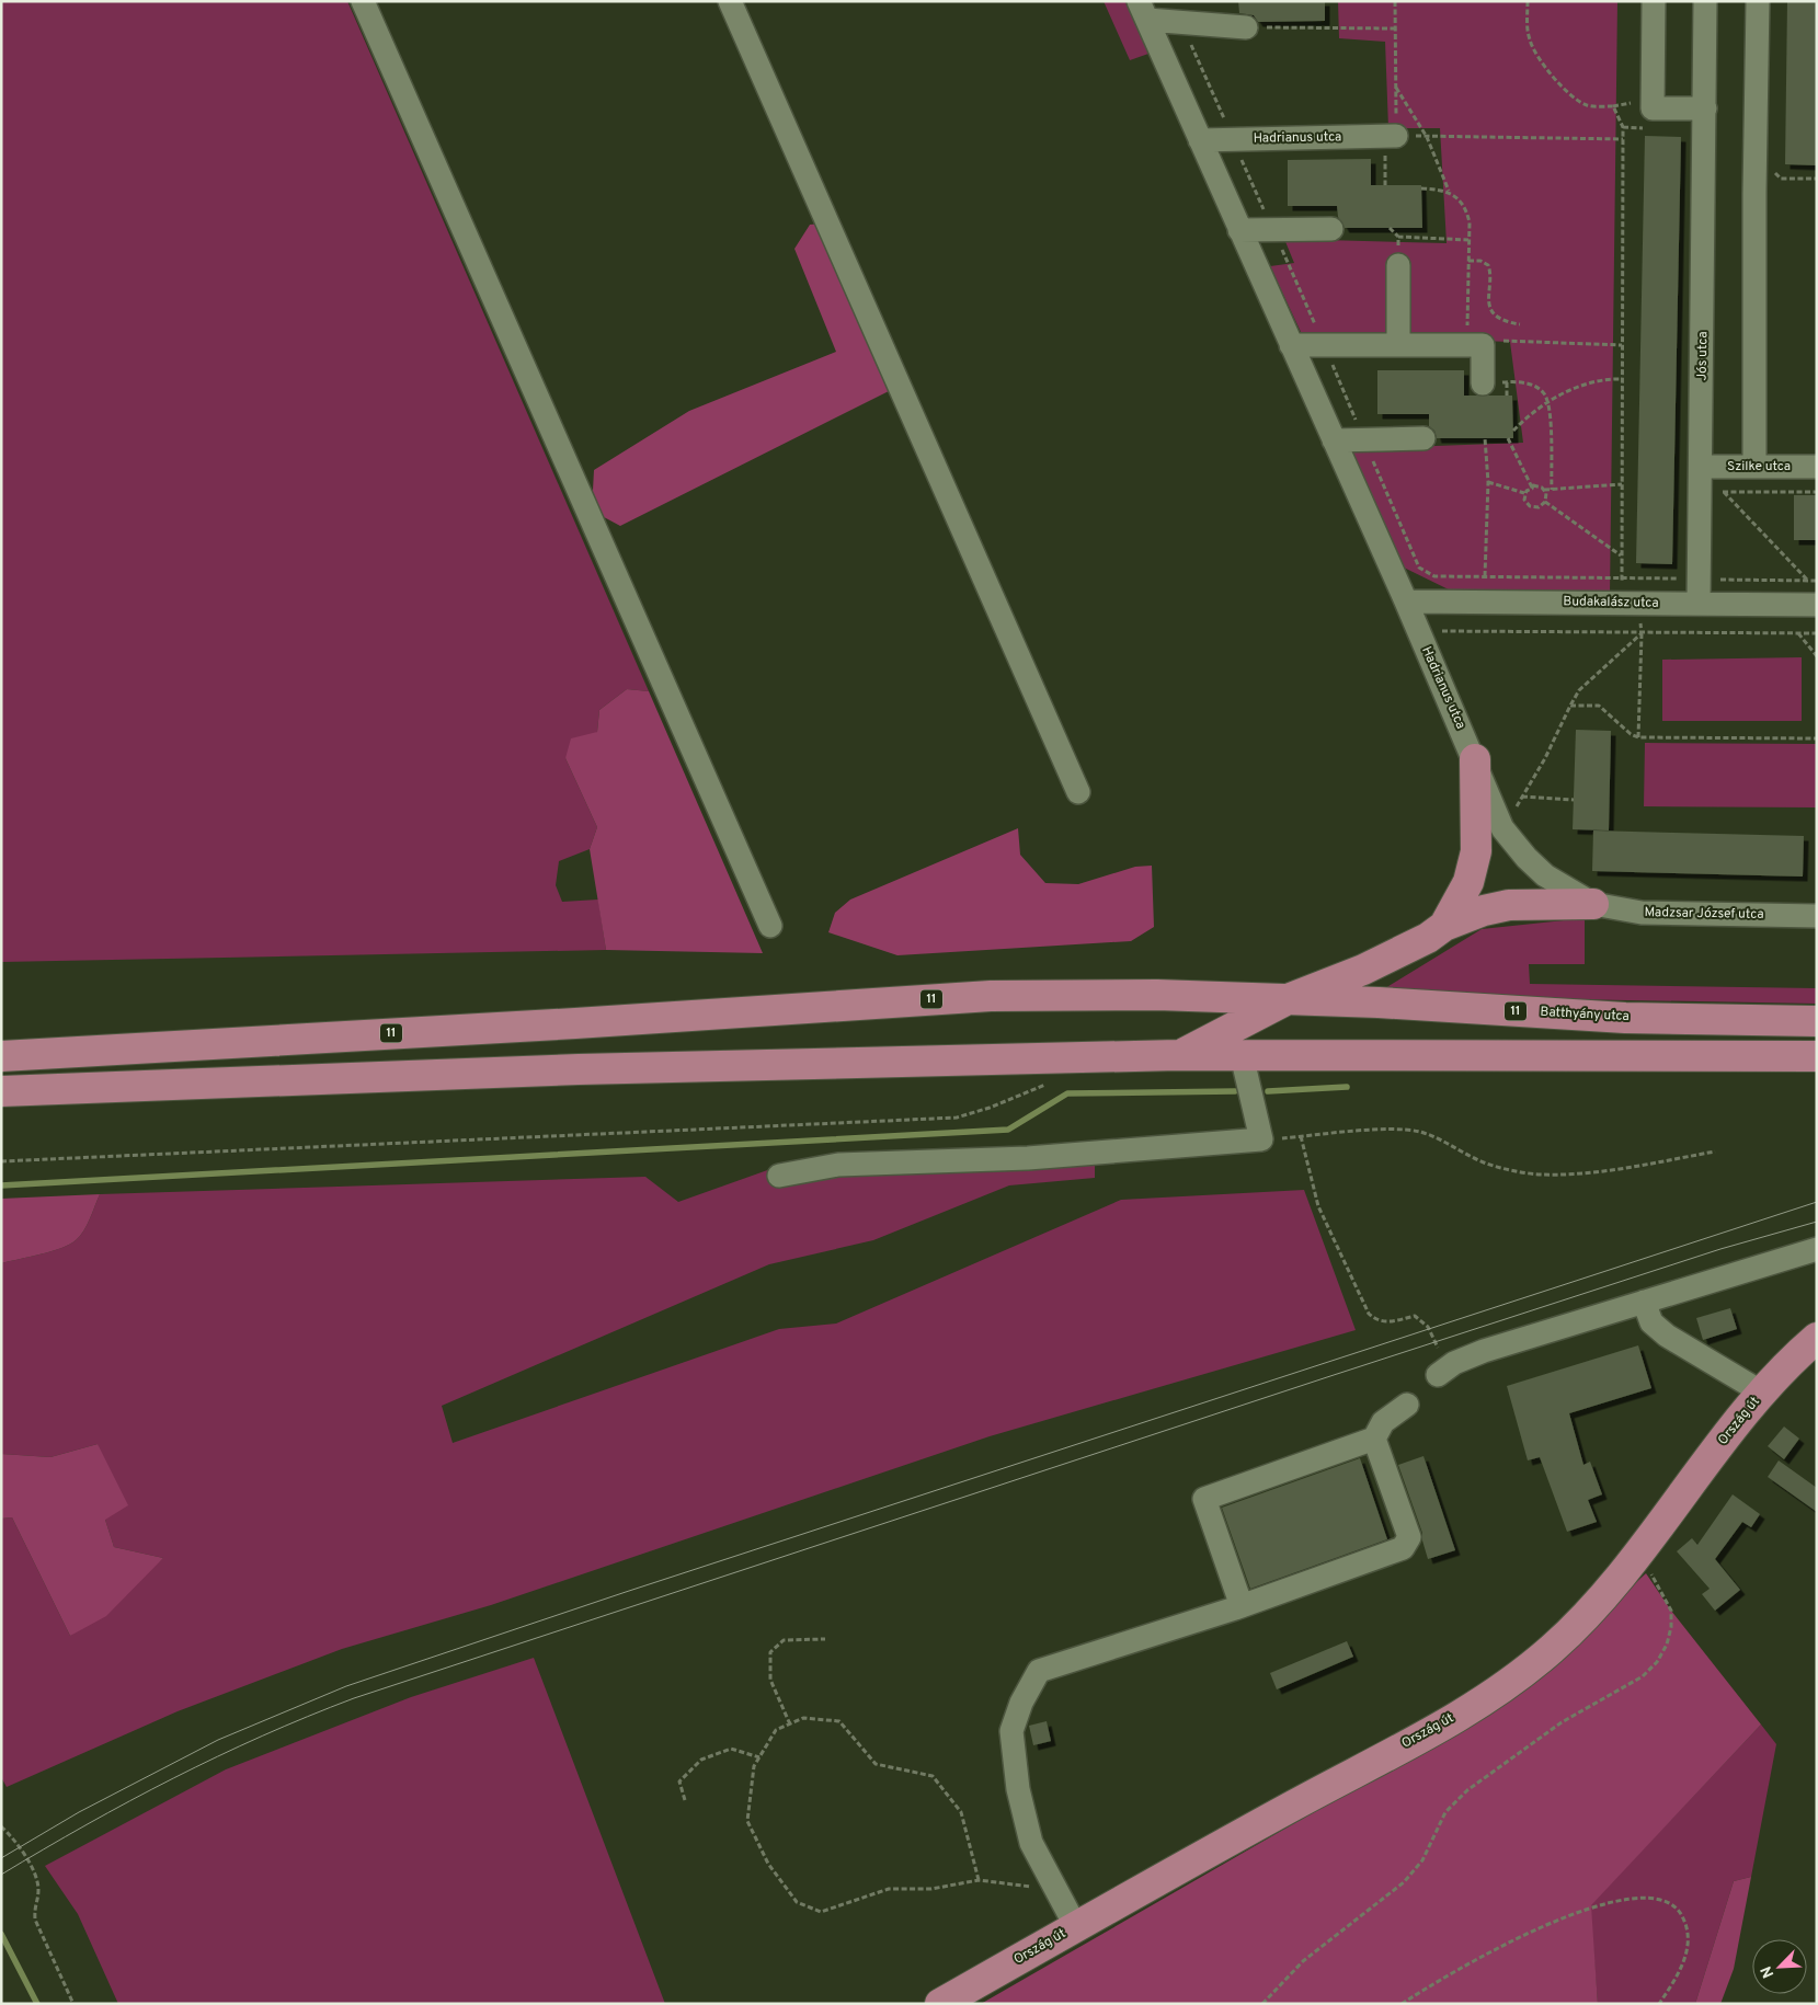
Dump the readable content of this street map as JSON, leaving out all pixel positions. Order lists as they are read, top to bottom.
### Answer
{
  "streets": {
    "main road": ["11", "Batthyány utca", "Ország út"],
    "street": [
      "Hadrianus utca",
      "Jós utca",
      "Szilke utca",
      "Budakalász utca",
      "Madzsar József utca"
    ]
  },
  "crossings": [
    ["Hadrianus utca", "Budakalász utca"],
    ["Hadrianus utca", "Madzsar József utca"],
    ["Jós utca", "Szilke utca"],
    ["Jós utca", "Budakalász utca"],
    ["11", "Batthyány utca"]
  ],
  "north": "bottom left"
}
